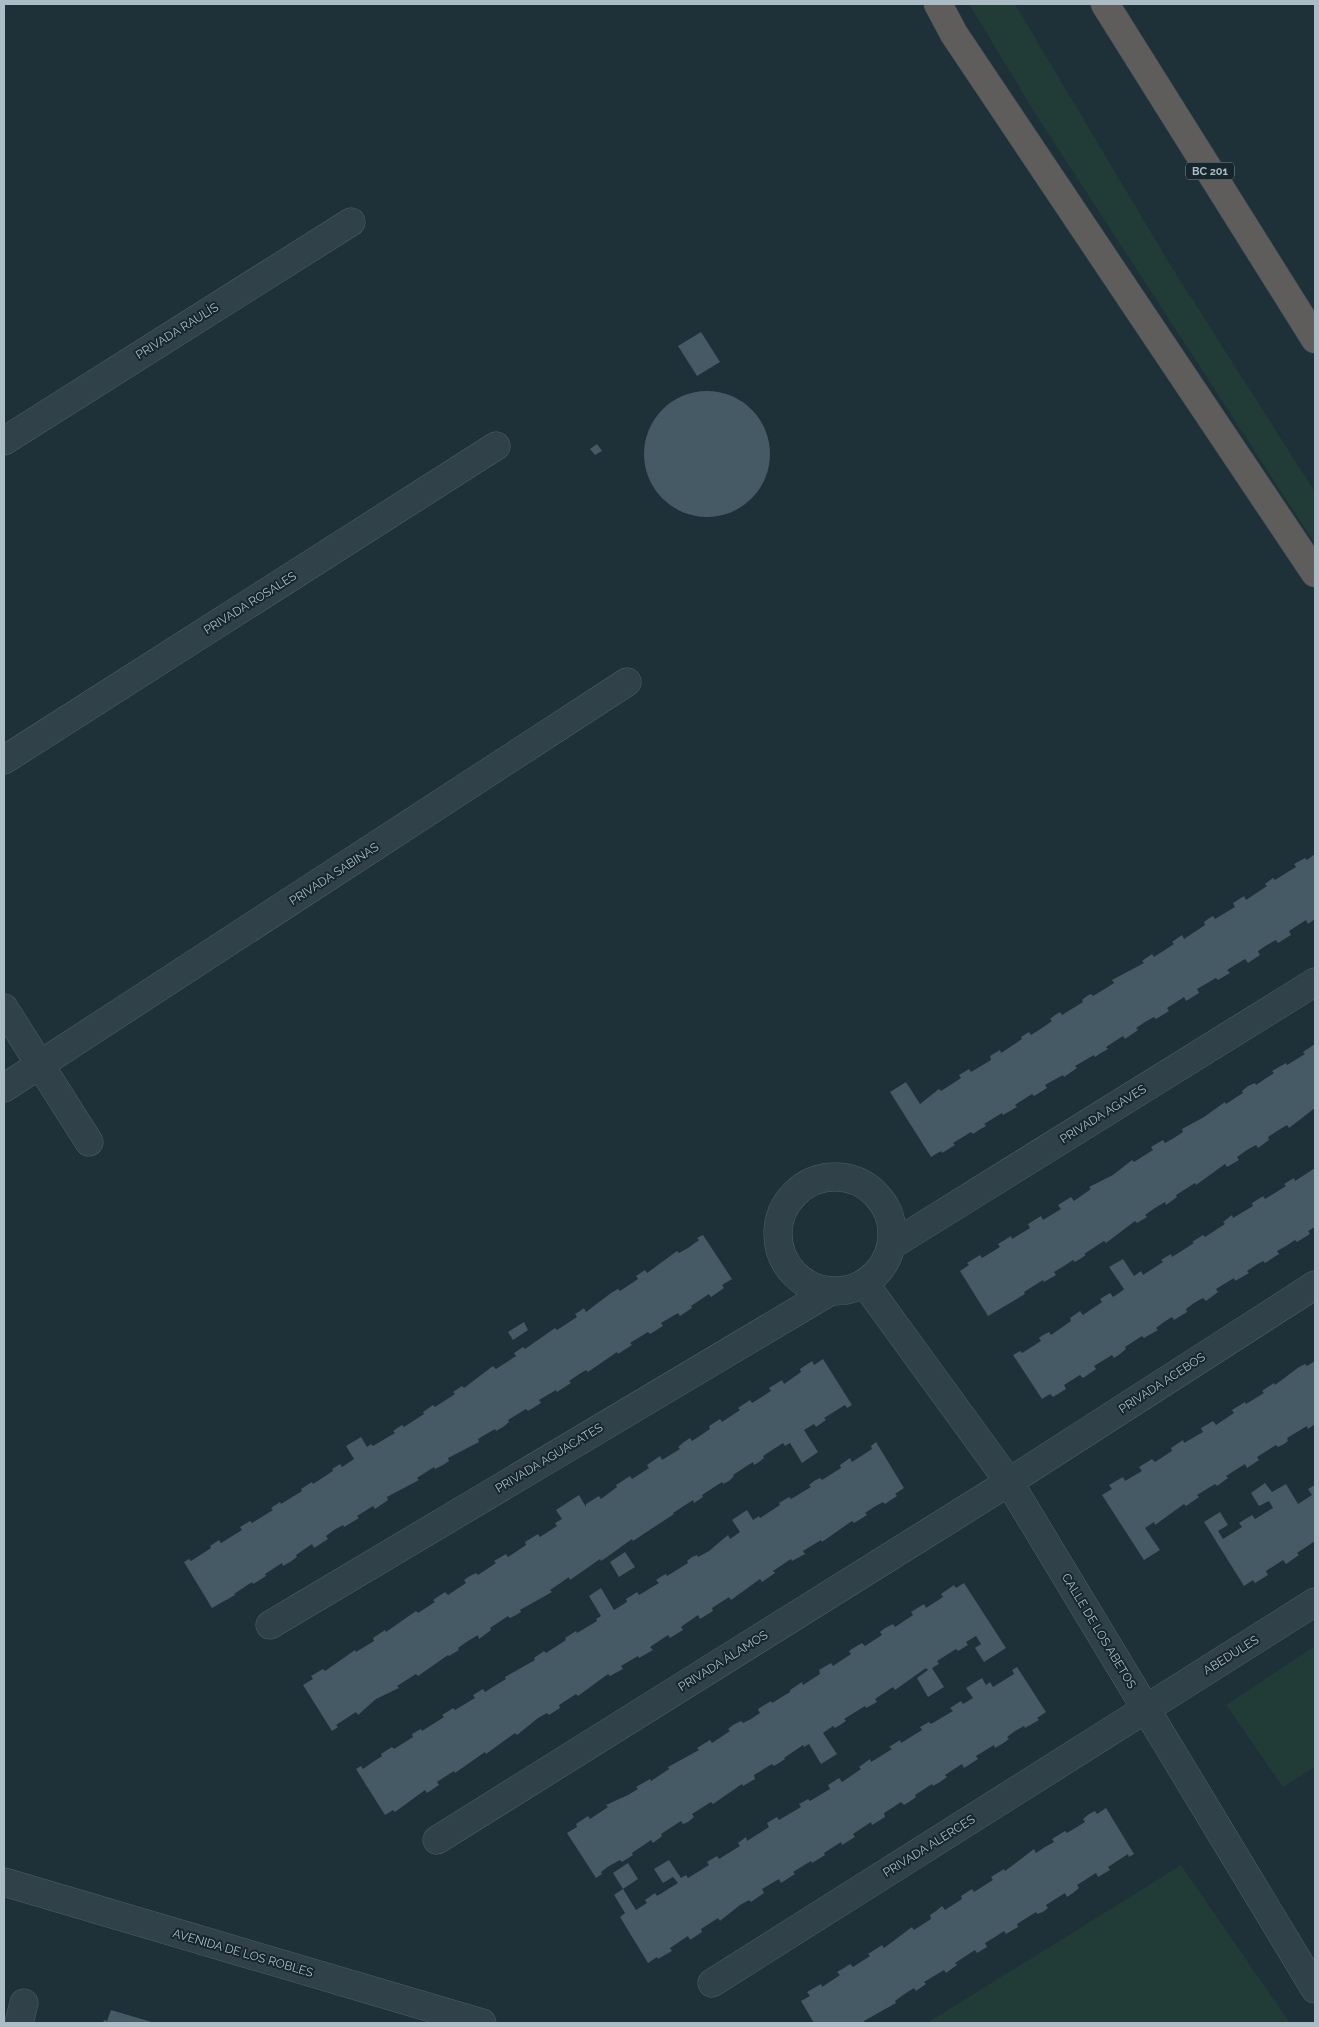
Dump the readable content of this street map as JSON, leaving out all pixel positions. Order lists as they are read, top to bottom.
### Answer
{
  "streets": {
    "highway": ["BC 201"],
    "street": [
      "PRIVADA RAULÍS",
      "PRIVADA ROSALES",
      "PRIVADA SABINAS",
      "PRIVADA AGAVES",
      "PRIVADA ACEBOS",
      "PRIVADA AGUACATES",
      "CALLE DE LOS ABETOS",
      "ABEDULES",
      "PRIVADA ÁLAMOS",
      "PRIVADA ALERCES",
      "AVENIDA DE LOS ROBLES"
    ]
  },
  "crossings": [
    ["PRIVADA AGAVES", "PRIVADA AGUACATES"],
    ["PRIVADA AGAVES", "CALLE DE LOS ABETOS"],
    ["PRIVADA ACEBOS", "CALLE DE LOS ABETOS"],
    ["PRIVADA ACEBOS", "PRIVADA ÁLAMOS"],
    ["PRIVADA AGUACATES", "CALLE DE LOS ABETOS"],
    ["CALLE DE LOS ABETOS", "ABEDULES"],
    ["CALLE DE LOS ABETOS", "PRIVADA ÁLAMOS"],
    ["CALLE DE LOS ABETOS", "PRIVADA ALERCES"],
    ["ABEDULES", "PRIVADA ALERCES"]
  ]
}
